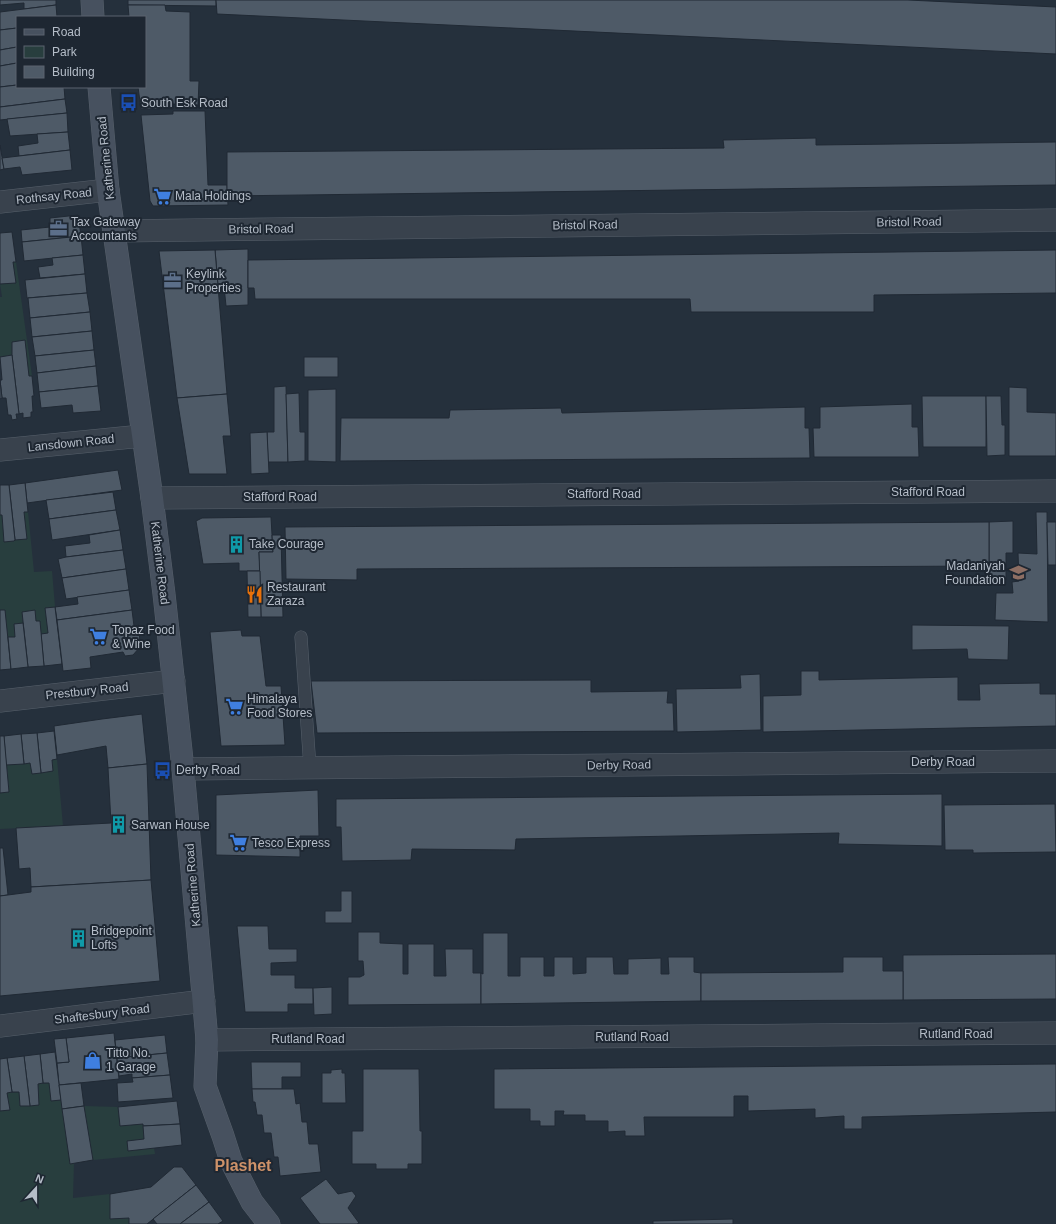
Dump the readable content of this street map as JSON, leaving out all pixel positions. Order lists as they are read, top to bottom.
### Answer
{
  "streets": {
    "main road": ["Katherine Road"],
    "street": [
      "Rothsay Road",
      "Bristol Road",
      "Lansdown Road",
      "Stafford Road",
      "Prestbury Road",
      "Derby Road",
      "Shaftesbury Road",
      "Rutland Road"
    ]
  },
  "crossings": [
    ["Katherine Road", "Rothsay Road"],
    ["Katherine Road", "Bristol Road"],
    ["Katherine Road", "Lansdown Road"],
    ["Katherine Road", "Stafford Road"],
    ["Katherine Road", "Prestbury Road"],
    ["Katherine Road", "Derby Road"],
    ["Katherine Road", "Shaftesbury Road"],
    ["Katherine Road", "Rutland Road"]
  ],
  "districts": ["Plashet"],
  "places": {
    "bus stop": ["South Esk Road", "Derby Road"],
    "supermarket": [
      "Mala Holdings",
      "Topaz Food & Wine",
      "Himalaya Food Stores",
      "Tesco Express"
    ],
    "office": ["Tax Gateway Accountants", "Keylink Properties"],
    "building": ["Take Courage", "Sarwan House", "Bridgepoint Lofts"],
    "school or university": ["Madaniyah Foundation"],
    "restaurant": ["Restaurant Zaraza"],
    "shop": ["Titto No. 1 Garage"]
  },
  "legend": ["Road", "Park", "Building"],
  "north": "top"
}
